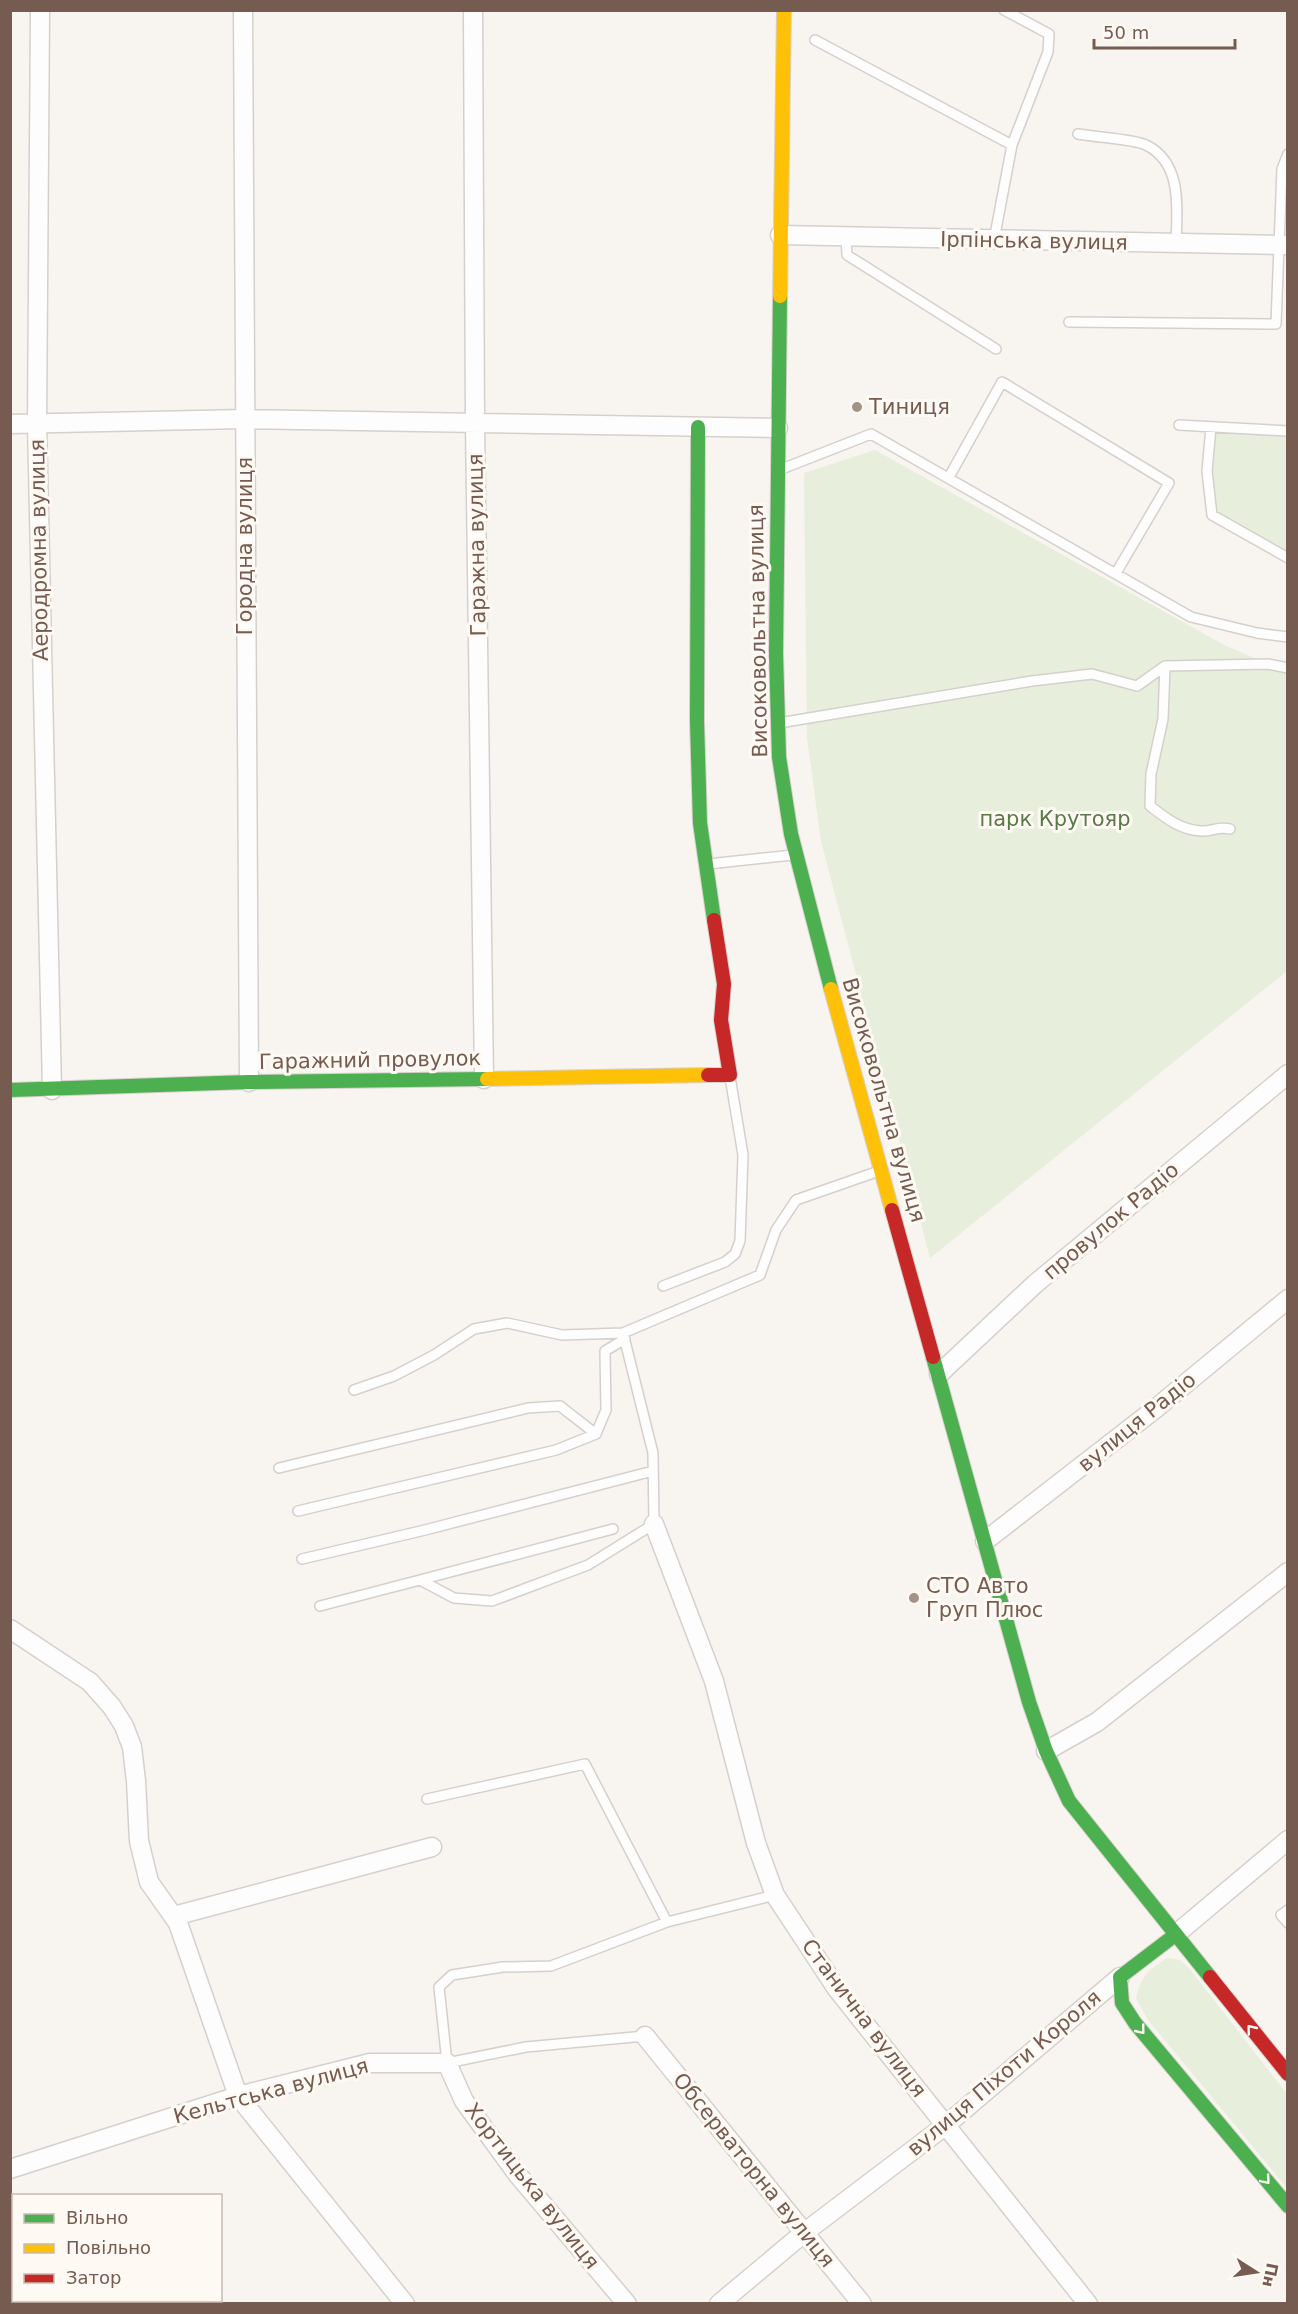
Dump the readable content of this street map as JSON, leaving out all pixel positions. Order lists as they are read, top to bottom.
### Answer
{
  "streets": {
    "main road": ["Високовольтна вулиця", "Гаражний провулок", "вулиця Піхоти Короля"],
    "street": [
      "Ірпінська вулиця",
      "Гаражна вулиця",
      "Городна вулиця",
      "Аеродромна вулиця",
      "провулок Радіо",
      "вулиця Радіо",
      "Станична вулиця",
      "Кельтська вулиця",
      "Обсерваторна вулиця",
      "Хортицька вулиця"
    ]
  },
  "crossings": [
    ["Ірпінська вулиця", "Високовольтна вулиця"],
    ["Гаражна вулиця", "Гаражний провулок"],
    ["Городна вулиця", "Гаражний провулок"],
    ["Аеродромна вулиця", "Гаражний провулок"],
    ["Високовольтна вулиця", "провулок Радіо"],
    ["Високовольтна вулиця", "вулиця Радіо"],
    ["Високовольтна вулиця", "вулиця Піхоти Короля"],
    ["Станична вулиця", "вулиця Піхоти Короля"],
    ["вулиця Піхоти Короля", "Обсерваторна вулиця"],
    ["Кельтська вулиця", "Обсерваторна вулиця"],
    ["Кельтська вулиця", "Хортицька вулиця"]
  ],
  "parks": ["парк Крутояр"],
  "places": ["Тиниця", "СТО Авто Груп Плюс"],
  "legend": ["Вільно", "Повільно", "Затор"],
  "scale_bar": "50 m",
  "north": "right"
}
